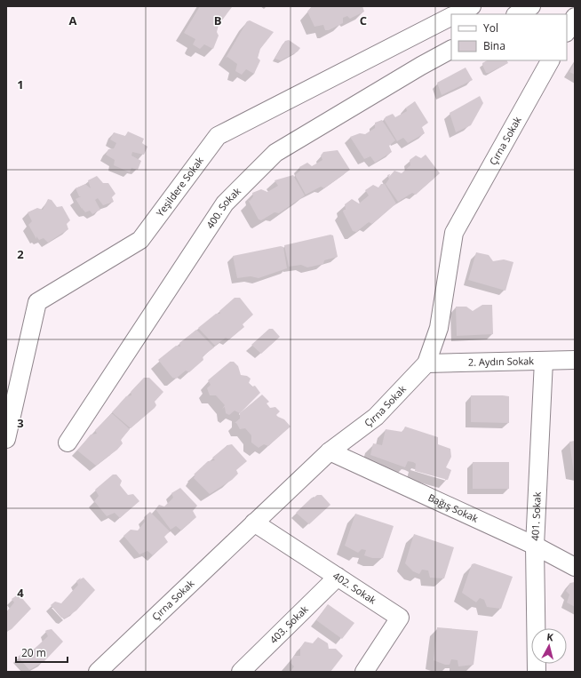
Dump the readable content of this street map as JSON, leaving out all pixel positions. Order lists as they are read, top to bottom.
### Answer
{
  "streets": {
    "street": [
      "Çırna Sokak",
      "Yeşildere Sokak",
      "400. Sokak",
      "2. Aydın Sokak",
      "Bağış Sokak",
      "401. Sokak",
      "402. Sokak",
      "403. Sokak"
    ]
  },
  "crossings": [
    ["Çırna Sokak", "2. Aydın Sokak"],
    ["Çırna Sokak", "Bağış Sokak"],
    ["Çırna Sokak", "402. Sokak"],
    ["2. Aydın Sokak", "401. Sokak"],
    ["Bağış Sokak", "401. Sokak"],
    ["402. Sokak", "403. Sokak"]
  ],
  "legend": ["Yol", "Bina"],
  "scale_bar": "20 m",
  "north": "top",
  "grid": {
    "columns": ["A", "B", "C"],
    "rows": [
      "1",
      "2",
      "3",
      "4"
    ]
  }
}
